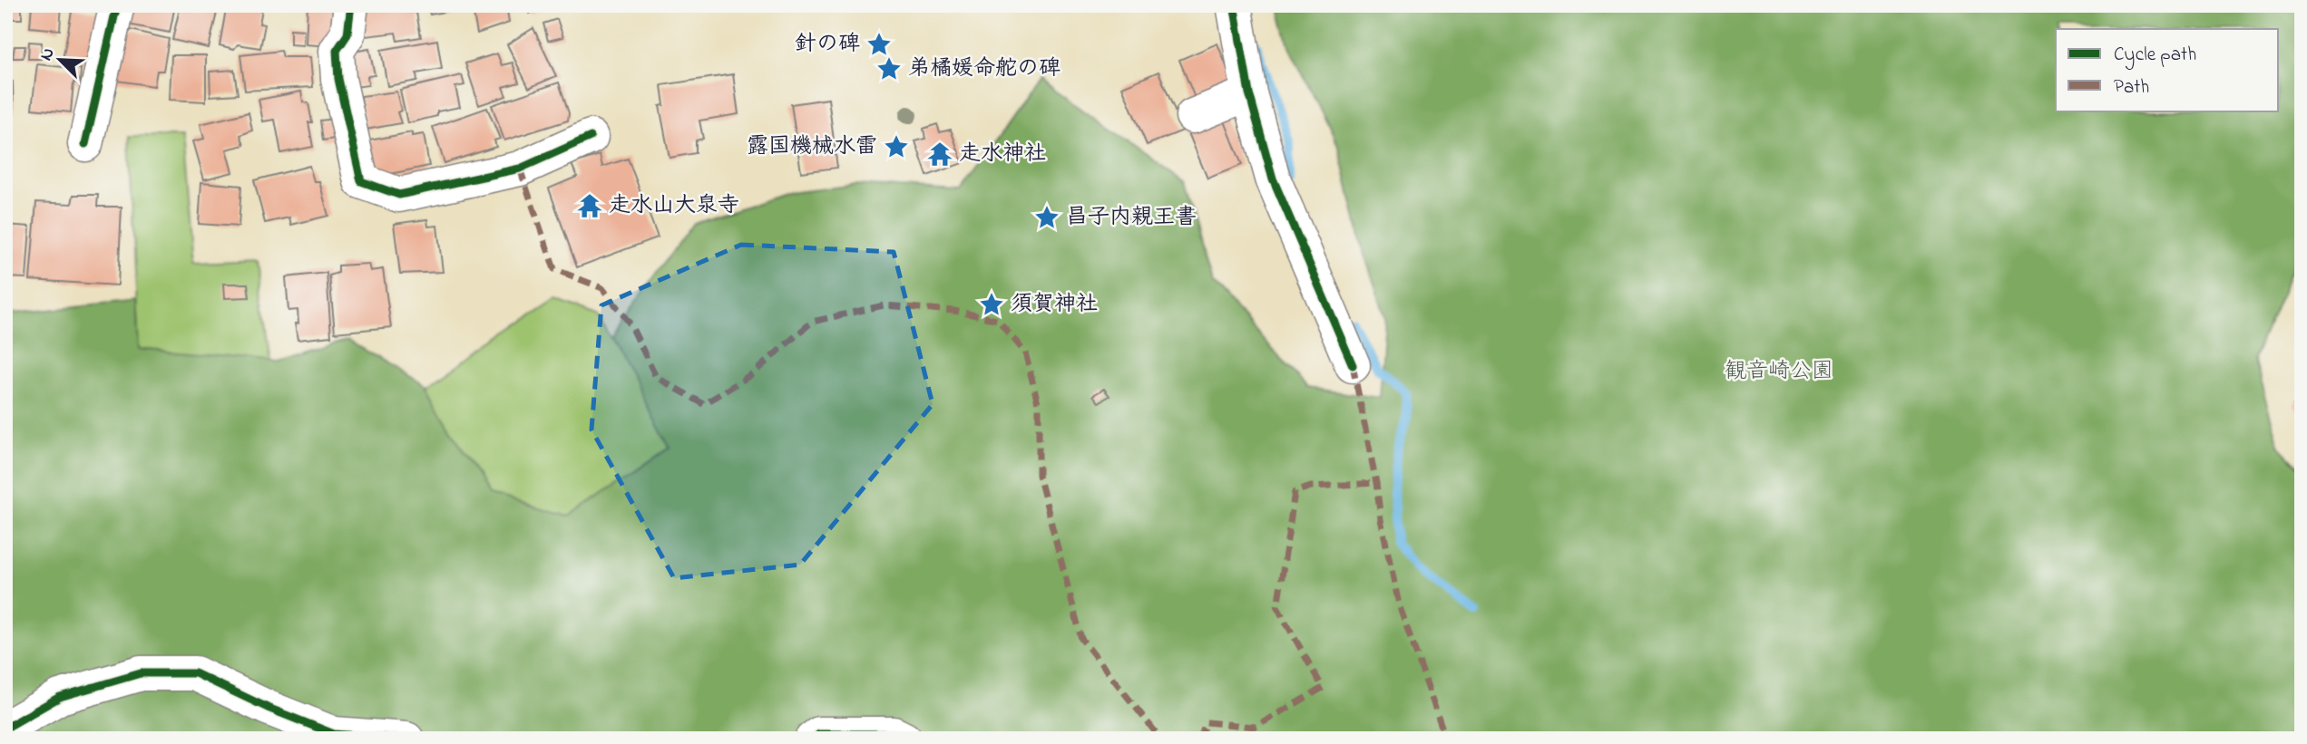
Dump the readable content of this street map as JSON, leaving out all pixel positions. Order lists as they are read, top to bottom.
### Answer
{
  "parks": ["観音崎公園"],
  "places": {
    "place": [
      "針の碑",
      "弟橘媛命舵の碑",
      "露国機械水雷",
      "昌子内親王書",
      "須賀神社"
    ],
    "temple": ["走水神社", "走水山大泉寺"]
  },
  "legend": ["Cycle path", "Path"],
  "north": "top left"
}
